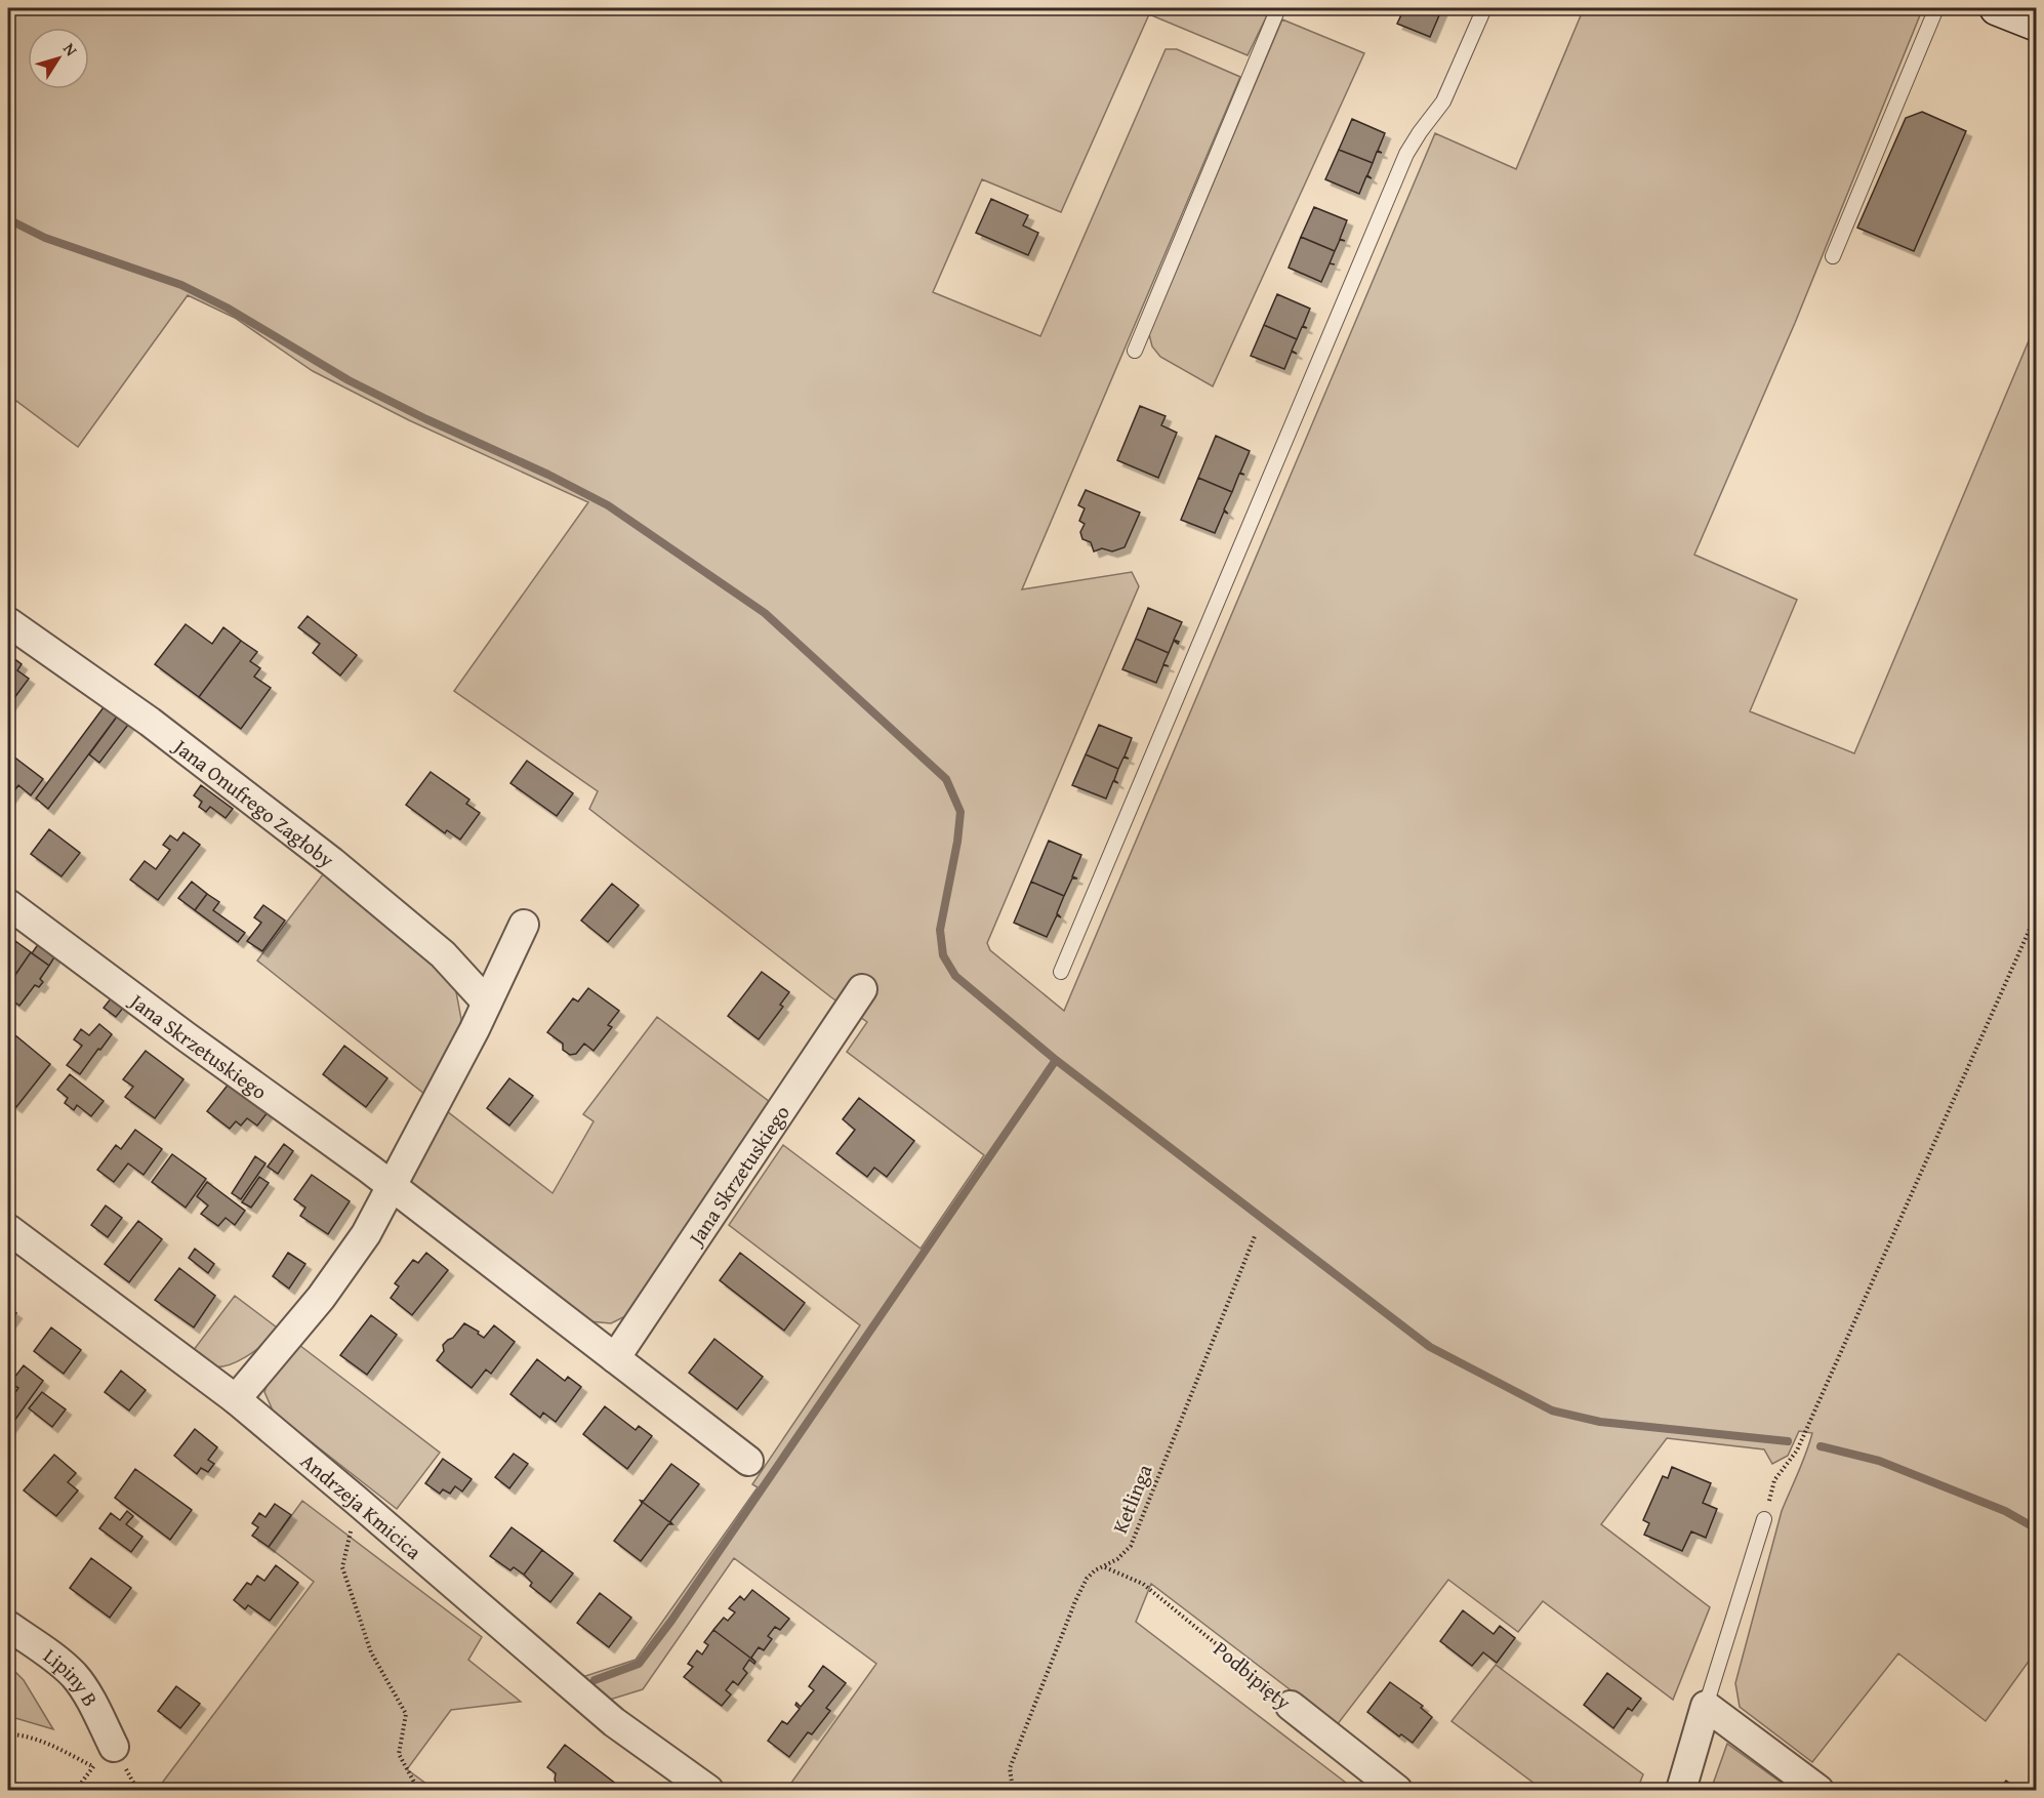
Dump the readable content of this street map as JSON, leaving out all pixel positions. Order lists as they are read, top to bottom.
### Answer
{
  "streets": {
    "street": [
      "Jana Onufrego Zagłoby",
      "Jana Skrzetuskiego",
      "Andrzeja Kmicica",
      "Podbipięty",
      "Lipiny B"
    ],
    "path": ["Ketlinga"]
  },
  "crossings": [
    ["Ketlinga", "Podbipięty"]
  ],
  "north": "top right"
}
